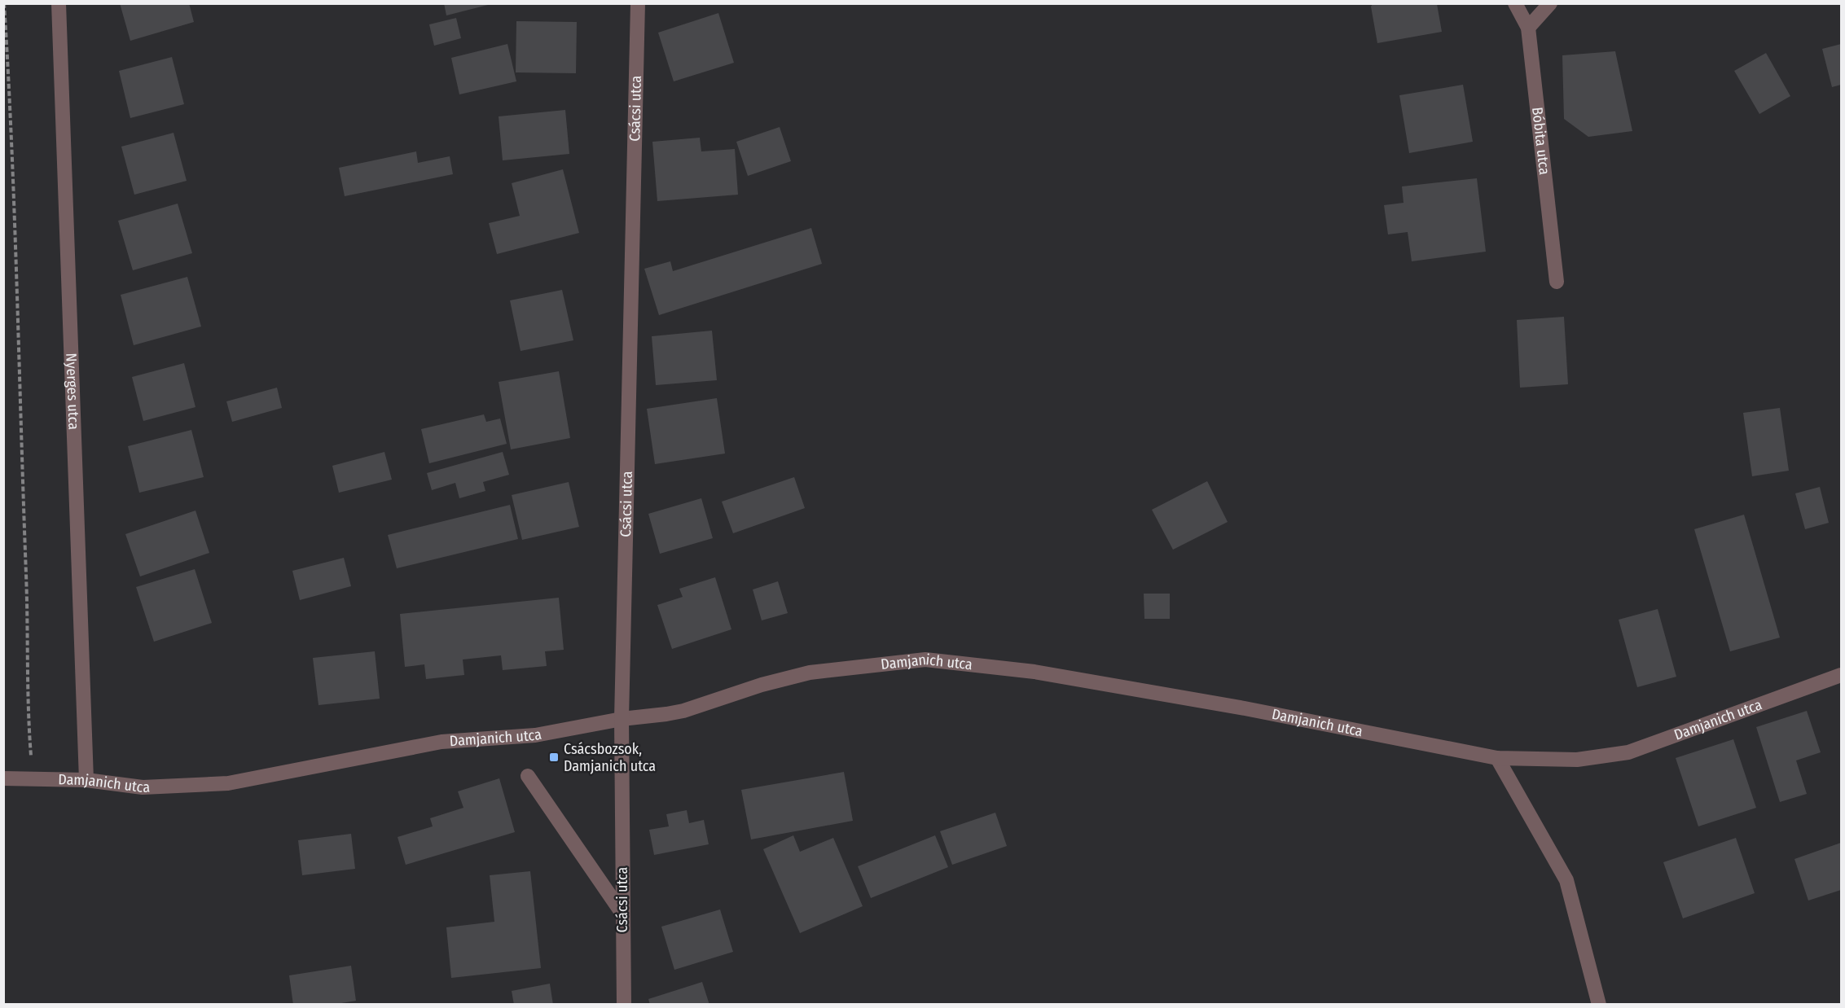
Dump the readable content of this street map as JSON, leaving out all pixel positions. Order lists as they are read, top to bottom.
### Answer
{
  "streets": {
    "street": [
      "Csácsi utca",
      "Bóbita utca",
      "Nyerges utca",
      "Damjanich utca"
    ]
  },
  "crossings": [
    ["Csácsi utca", "Damjanich utca"],
    ["Nyerges utca", "Damjanich utca"]
  ],
  "places": {
    "transit": ["Csácsbozsok, Damjanich utca"]
  }
}
